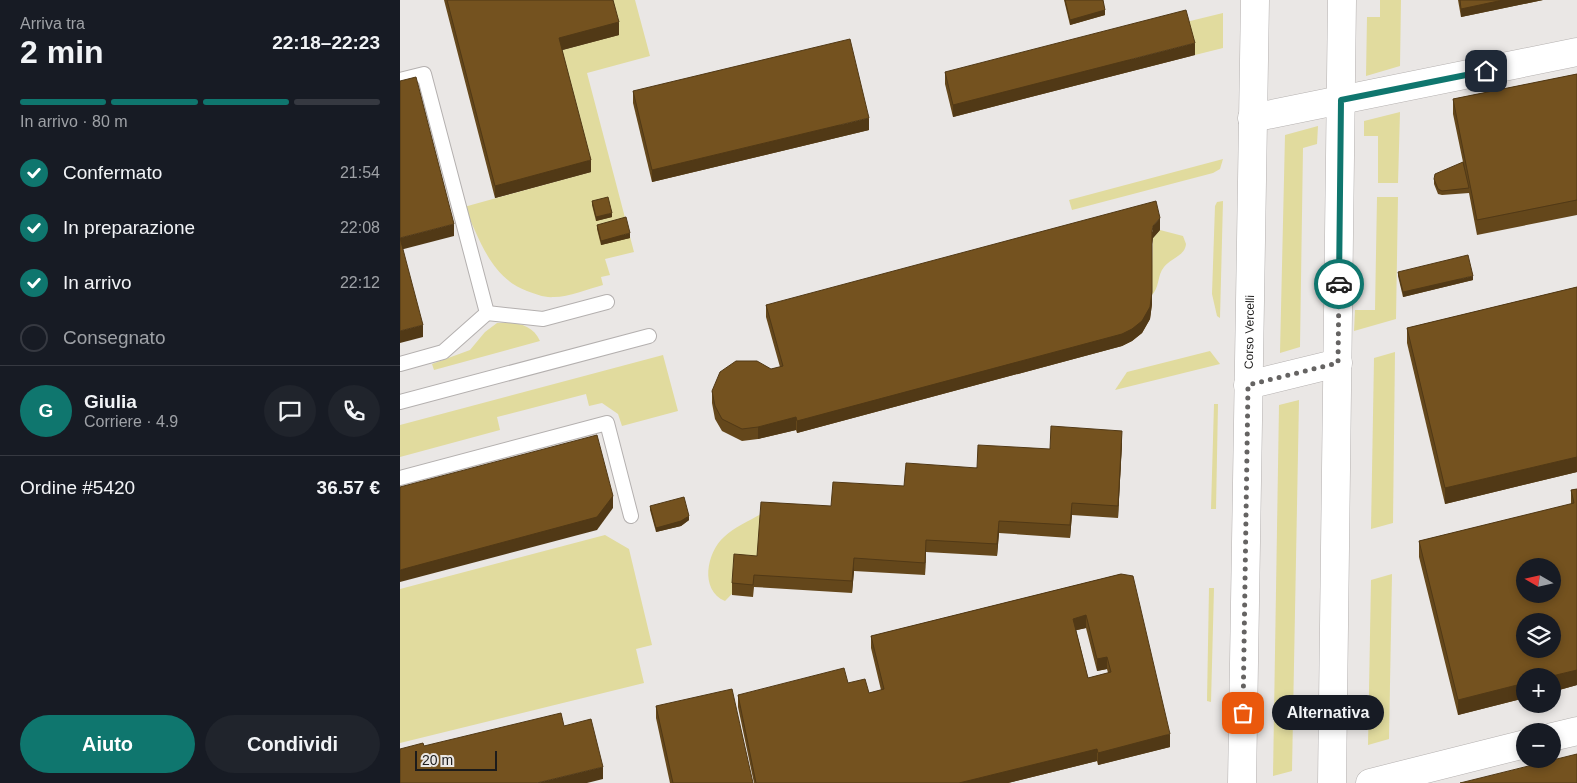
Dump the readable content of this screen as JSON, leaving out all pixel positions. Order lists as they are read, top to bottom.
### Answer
{
  "streets": {
    "street": ["Corso Vercelli"]
  },
  "places": ["Alternativa"],
  "scale_bar": "20 m",
  "north": "left",
  "page": {
    "heading": ["2 min", "Arriva tra", "22:18–22:23"],
    "panel": [
      "Giulia",
      "Corriere · 4.9",
      "Ordine #5420",
      "36.57 €"
    ],
    "bar": "In arrivo · 80 m",
    "list": [
      ["Confermato", "21:54"],
      ["In preparazione", "22:08"],
      ["In arrivo", "22:12"],
      "Consegnato"
    ],
    "round": "G",
    "map_buttons": ["+", "−"],
    "bubble": "Alternativa",
    "buttons": ["Aiuto", "Condividi"],
    "scale": "20 m"
  }
}
